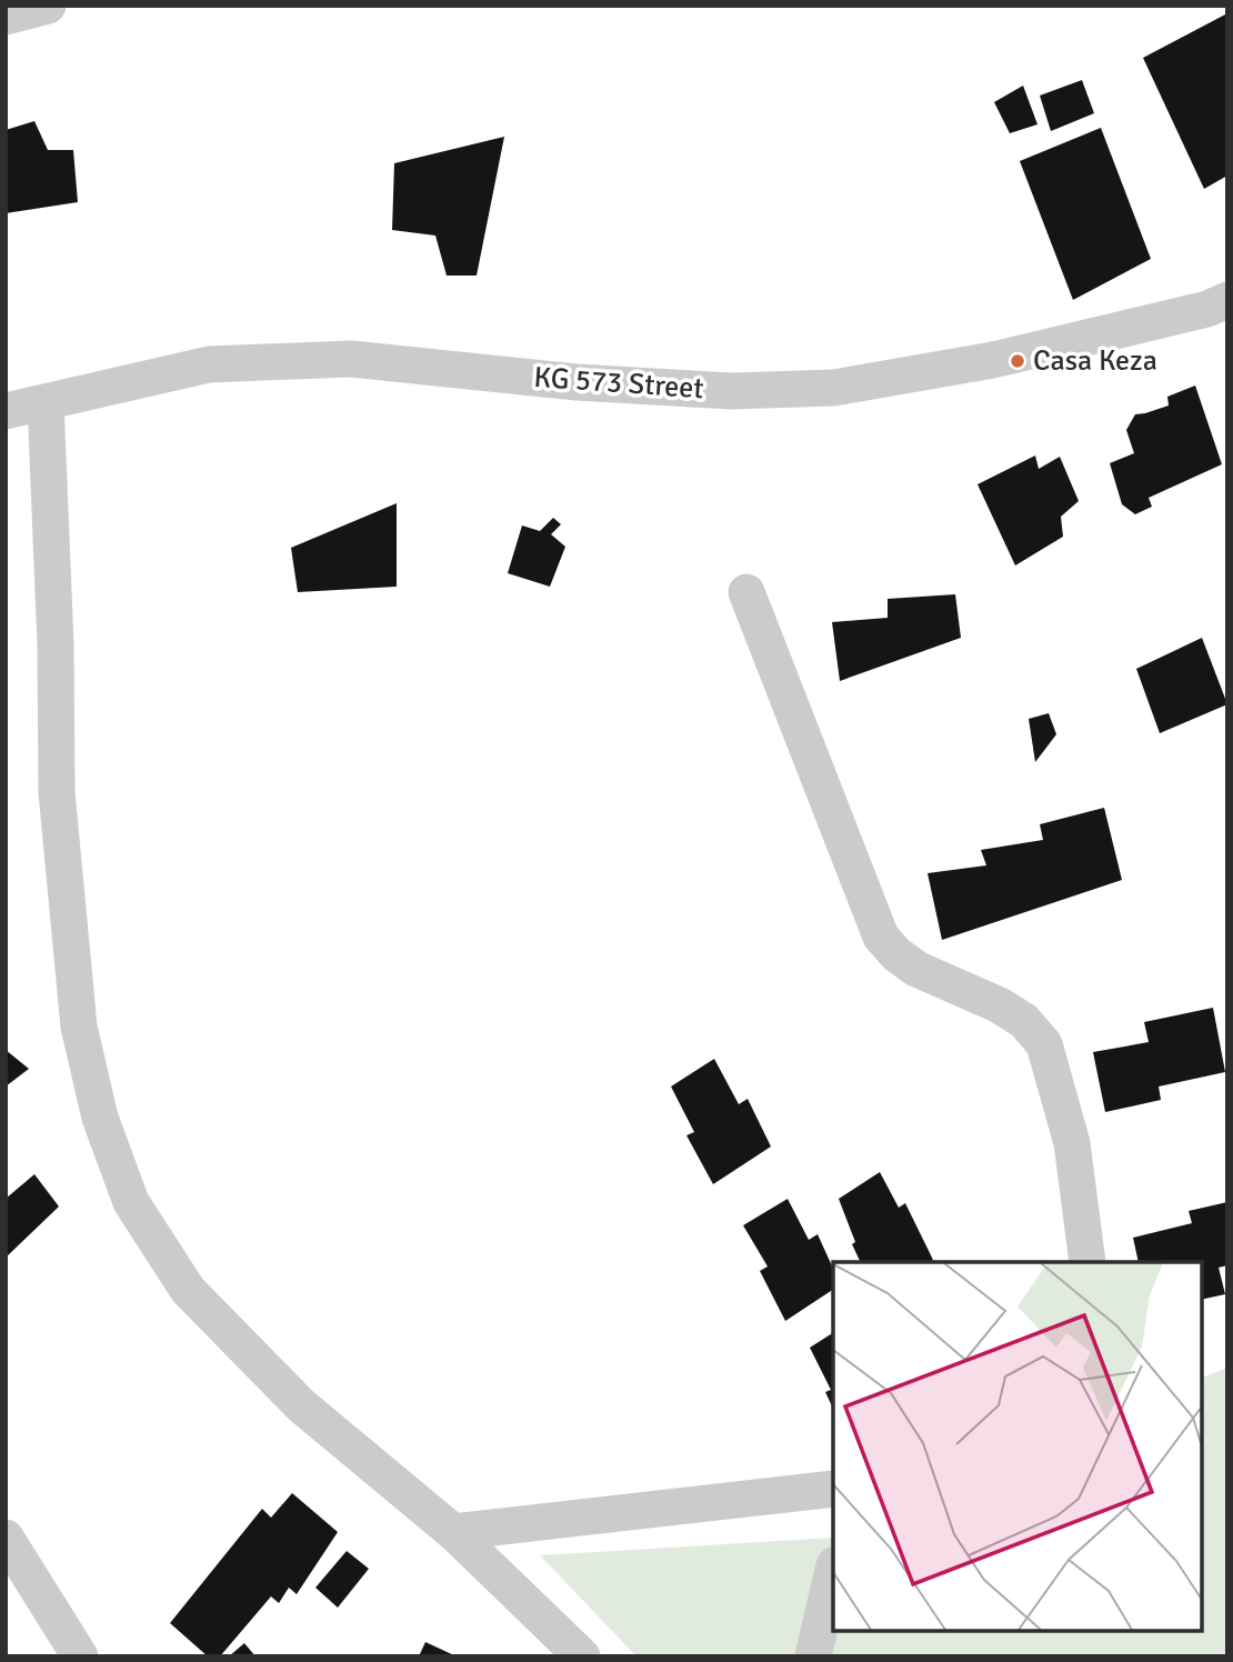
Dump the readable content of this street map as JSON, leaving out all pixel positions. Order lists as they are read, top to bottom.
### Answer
{
  "streets": {
    "street": ["KG 573 Street"]
  },
  "places": ["Casa Keza"]
}
